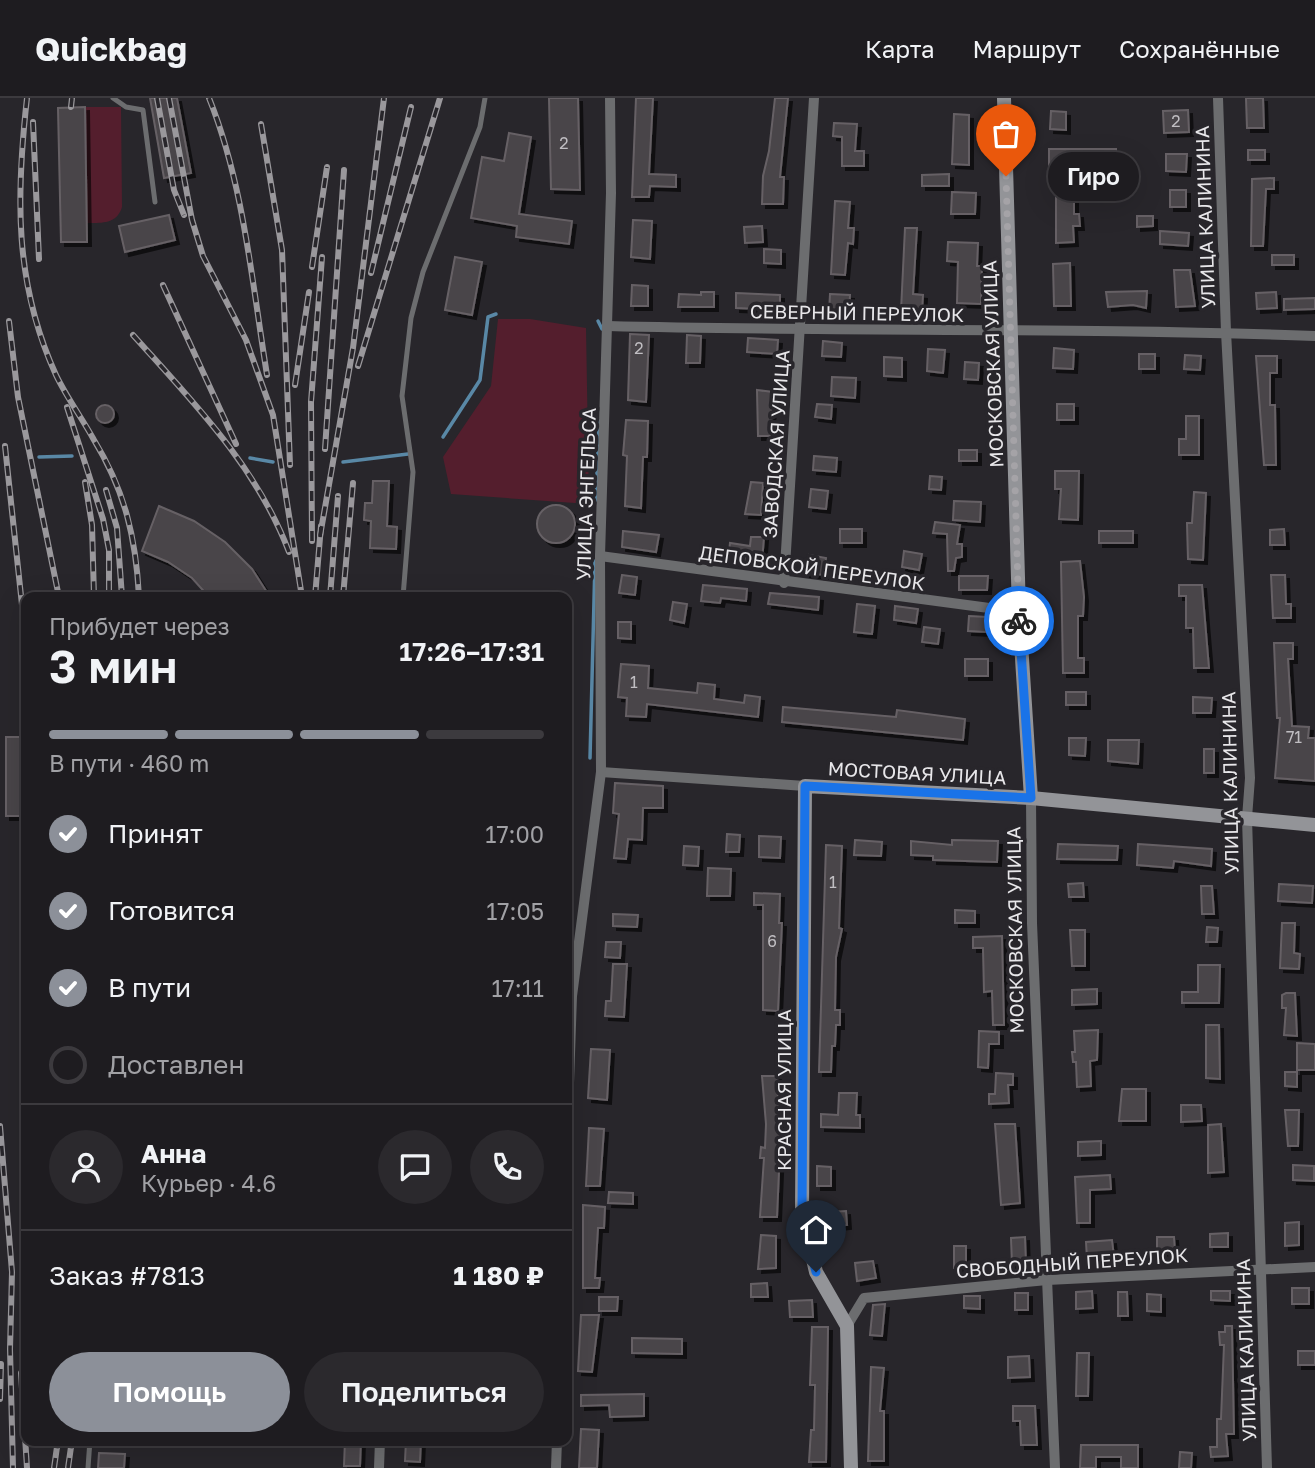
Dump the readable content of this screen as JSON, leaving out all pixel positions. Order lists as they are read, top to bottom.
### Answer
{
  "streets": {
    "main road": ["МОСКОВСКАЯ УЛИЦА", "МОСТОВАЯ УЛИЦА", "КРАСНАЯ УЛИЦА"],
    "street": [
      "УЛИЦА КАЛИНИНА",
      "СЕВЕРНЫЙ ПЕРЕУЛОК",
      "ЗАВОДСКАЯ УЛИЦА",
      "УЛИЦА ЭНГЕЛЬСА",
      "ДЕПОВСКОЙ ПЕРЕУЛОК",
      "СВОБОДНЫЙ ПЕРЕУЛОК"
    ]
  },
  "crossings": [
    ["УЛИЦА КАЛИНИНА", "СЕВЕРНЫЙ ПЕРЕУЛОК"],
    ["УЛИЦА КАЛИНИНА", "МОСТОВАЯ УЛИЦА"],
    ["УЛИЦА КАЛИНИНА", "СВОБОДНЫЙ ПЕРЕУЛОК"],
    ["СЕВЕРНЫЙ ПЕРЕУЛОК", "МОСКОВСКАЯ УЛИЦА"],
    ["СЕВЕРНЫЙ ПЕРЕУЛОК", "ЗАВОДСКАЯ УЛИЦА"],
    ["СЕВЕРНЫЙ ПЕРЕУЛОК", "УЛИЦА ЭНГЕЛЬСА"],
    ["МОСКОВСКАЯ УЛИЦА", "ДЕПОВСКОЙ ПЕРЕУЛОК"],
    ["МОСКОВСКАЯ УЛИЦА", "МОСТОВАЯ УЛИЦА"],
    ["МОСКОВСКАЯ УЛИЦА", "СВОБОДНЫЙ ПЕРЕУЛОК"],
    ["ЗАВОДСКАЯ УЛИЦА", "ДЕПОВСКОЙ ПЕРЕУЛОК"],
    ["УЛИЦА ЭНГЕЛЬСА", "ДЕПОВСКОЙ ПЕРЕУЛОК"],
    ["УЛИЦА ЭНГЕЛЬСА", "МОСТОВАЯ УЛИЦА"],
    ["МОСТОВАЯ УЛИЦА", "КРАСНАЯ УЛИЦА"],
    ["КРАСНАЯ УЛИЦА", "СВОБОДНЫЙ ПЕРЕУЛОК"]
  ],
  "places": ["Гиро"],
  "house_numbers": [
    "2",
    "2",
    "2",
    "1",
    "71",
    "1",
    "6"
  ],
  "page": {
    "header": "Quickbag",
    "nav": ["Карта", "Маршрут", "Сохранённые"],
    "bubble": "Гиро",
    "heading": ["3 мин", "Прибудет через", "17:26–17:31"],
    "panel": [
      "Анна",
      "Курьер · 4.6",
      "Заказ #7813",
      "1 180 ₽"
    ],
    "bar": "В пути · 460 m",
    "list": [
      ["Принят", "17:00"],
      ["Готовится", "17:05"],
      ["В пути", "17:11"],
      "Доставлен"
    ],
    "buttons": ["Помощь", "Поделиться"]
  }
}
